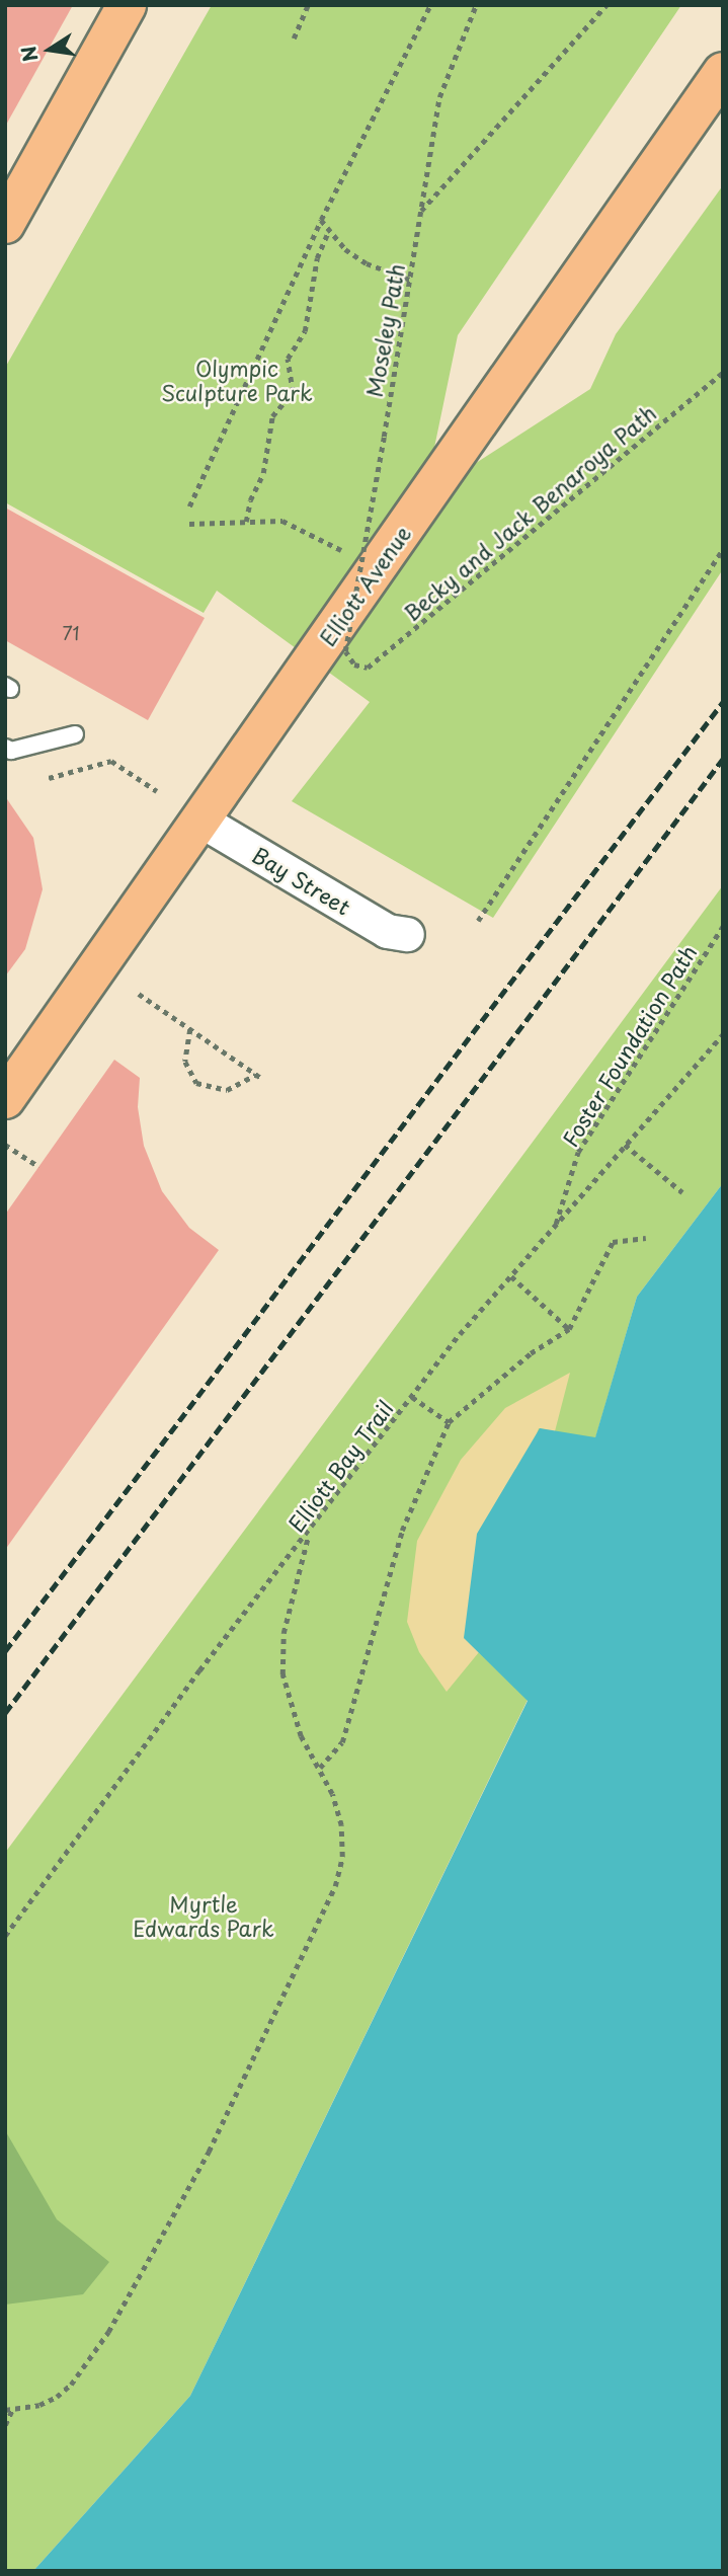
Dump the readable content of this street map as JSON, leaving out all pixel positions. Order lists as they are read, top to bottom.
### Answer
{
  "streets": {
    "main road": ["Elliott Avenue"],
    "street": ["Bay Street"],
    "path": [
      "Moseley Path",
      "Becky and Jack Benaroya Path",
      "Foster Foundation Path",
      "Elliott Bay Trail"
    ]
  },
  "crossings": [
    ["Moseley Path", "Becky and Jack Benaroya Path"],
    ["Elliott Avenue", "Bay Street"],
    ["Foster Foundation Path", "Elliott Bay Trail"]
  ],
  "parks": ["Olympic Sculpture Park", "Myrtle Edwards Park"],
  "house_numbers": ["71"],
  "north": "left"
}
